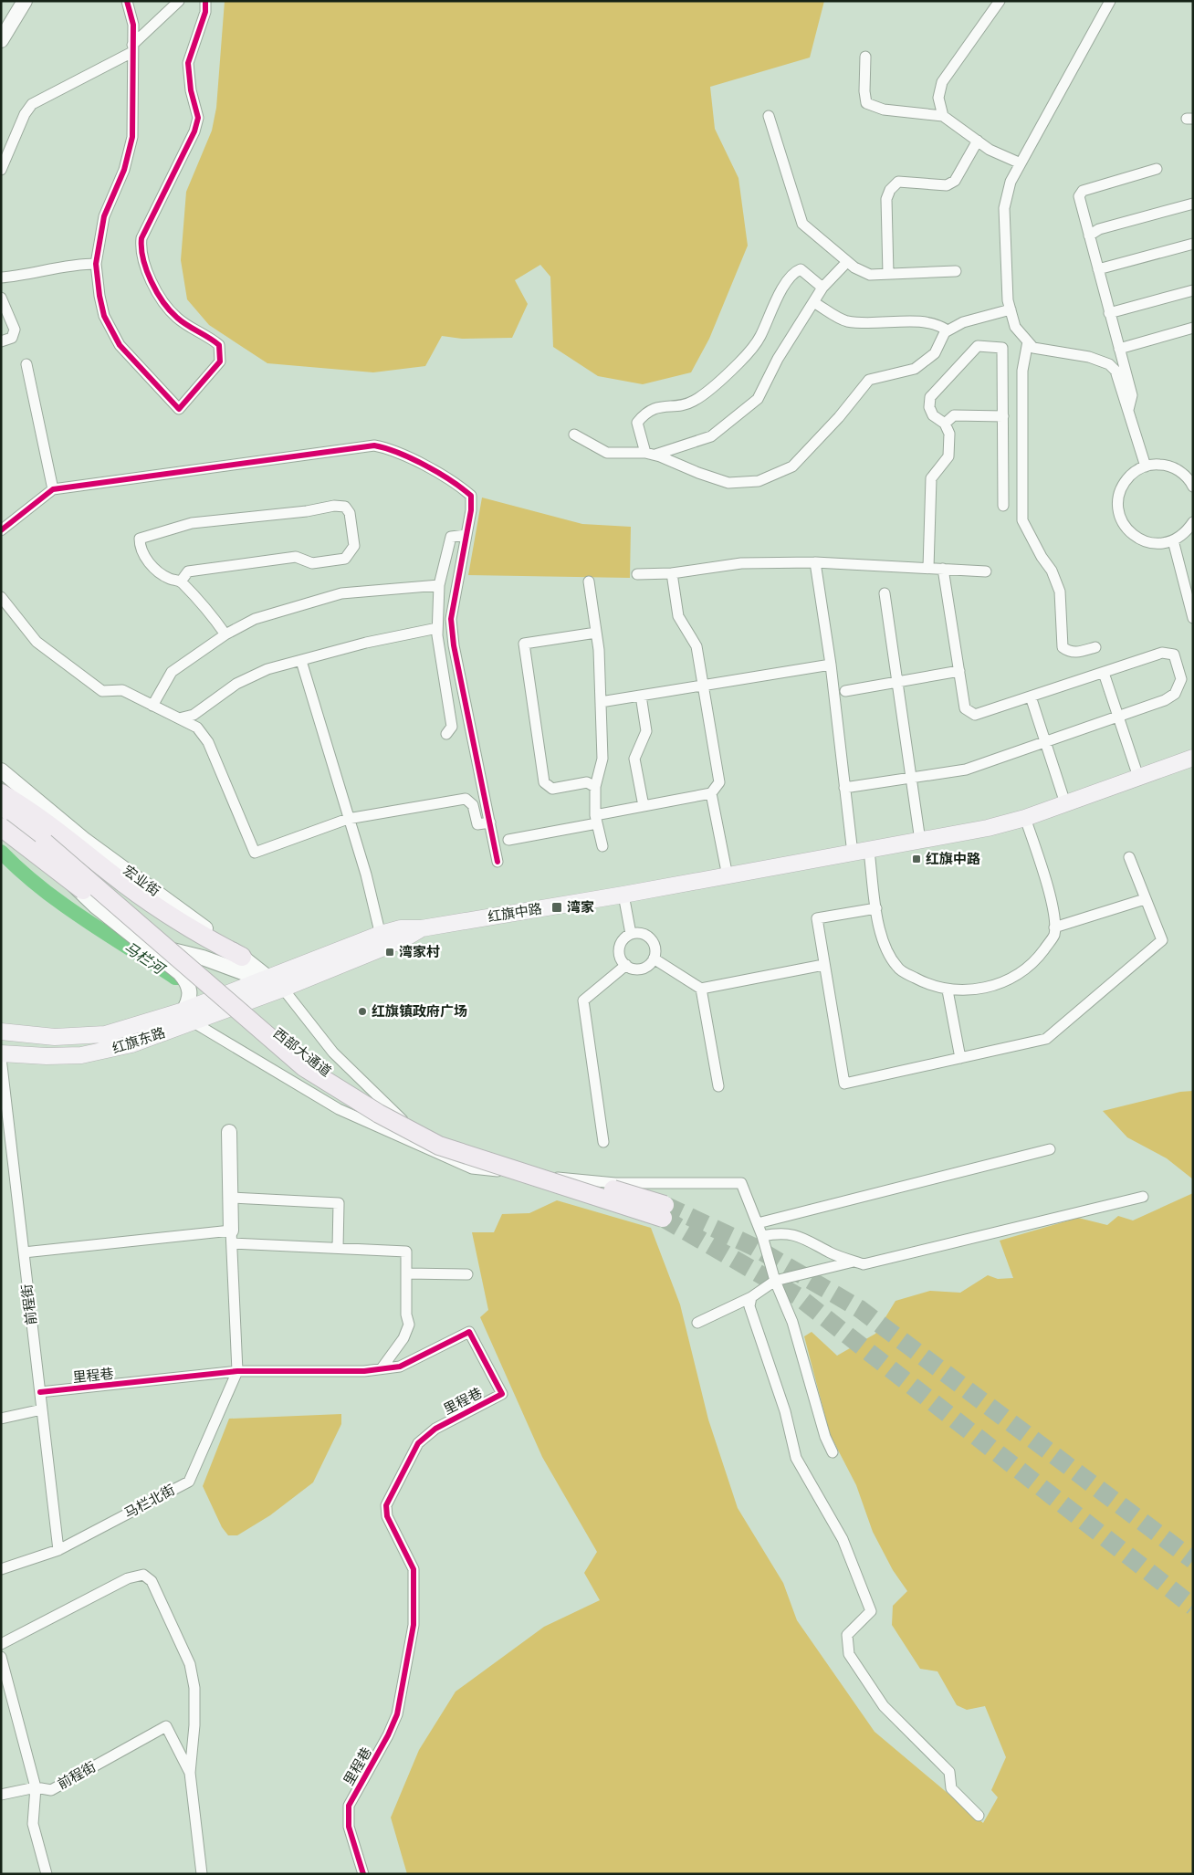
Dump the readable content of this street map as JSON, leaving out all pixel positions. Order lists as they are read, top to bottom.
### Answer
{
  "streets": {
    "highway": ["西部大通道"],
    "main road": ["宏业街", "红旗中路", "红旗东路"],
    "street": ["前程街", "里程巷", "马栏北街"]
  },
  "crossings": [
    ["宏业街", "红旗中路"],
    ["宏业街", "红旗东路"],
    ["红旗中路", "红旗东路"],
    ["前程街", "里程巷"],
    ["前程街", "马栏北街"],
    ["里程巷", "马栏北街"]
  ],
  "water": ["马栏河"],
  "places": {
    "transit": ["红旗中路", "湾家", "湾家村"],
    "other": ["红旗镇政府广场"]
  }
}
